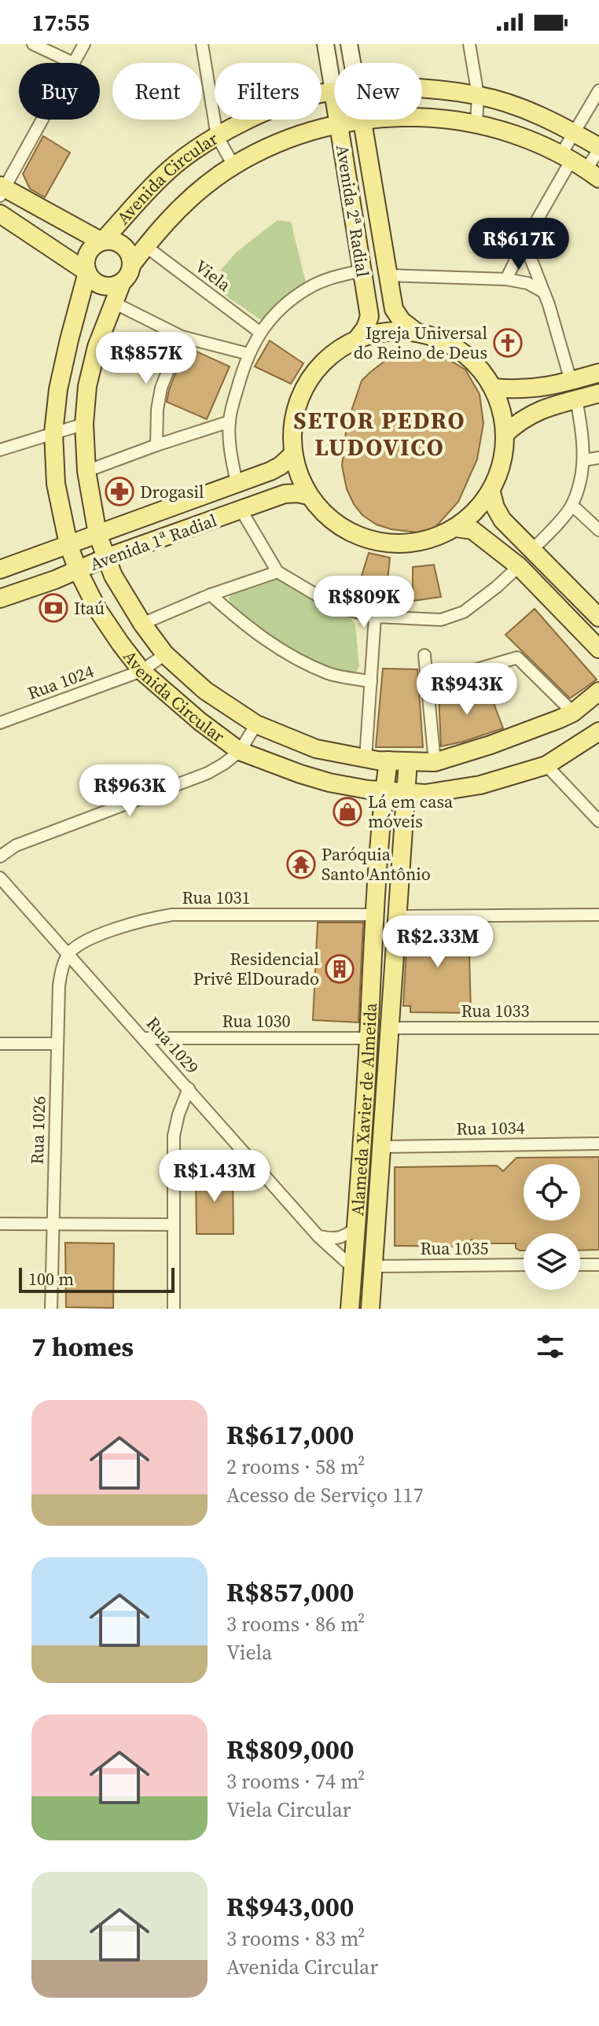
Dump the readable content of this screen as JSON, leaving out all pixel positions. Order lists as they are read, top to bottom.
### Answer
{
  "streets": {
    "main road": [
      "Avenida Circular",
      "Avenida 2ª Radial",
      "Avenida 1ª Radial",
      "Alameda Xavier de Almeida"
    ],
    "street": [
      "Viela",
      "Rua 1024",
      "Rua 1031",
      "Rua 1033",
      "Rua 1030",
      "Rua 1029",
      "Rua 1034",
      "Rua 1026",
      "Rua 1035"
    ]
  },
  "crossings": [
    ["Avenida Circular", "Avenida 2ª Radial"],
    ["Avenida Circular", "Viela"],
    ["Avenida Circular", "Avenida 1ª Radial"],
    ["Avenida Circular", "Rua 1024"],
    ["Avenida Circular", "Alameda Xavier de Almeida"],
    ["Avenida 2ª Radial", "Avenida 1ª Radial"],
    ["Rua 1031", "Rua 1029"],
    ["Rua 1031", "Alameda Xavier de Almeida"],
    ["Rua 1031", "Rua 1026"],
    ["Rua 1033", "Alameda Xavier de Almeida"],
    ["Rua 1030", "Rua 1029"],
    ["Rua 1030", "Alameda Xavier de Almeida"],
    ["Rua 1029", "Alameda Xavier de Almeida"],
    ["Rua 1029", "Rua 1026"],
    ["Alameda Xavier de Almeida", "Rua 1034"],
    ["Alameda Xavier de Almeida", "Rua 1035"]
  ],
  "districts": ["SETOR PEDRO LUDOVICO"],
  "places": {
    "church": ["Igreja Universal do Reino de Deus"],
    "pharmacy": ["Drogasil"],
    "bank": ["Itaú"],
    "shop": ["Lá em casa móveis"],
    "temple": ["Paróquia Santo Antônio"],
    "building": ["Residencial Privê ElDourado"]
  },
  "scale_bar": "100 m",
  "page": {
    "status": "17:55",
    "chip": [
      "Buy",
      "Rent",
      "Filters",
      "New"
    ],
    "price": [
      "R$617K",
      "R$857K",
      "R$809K",
      "R$943K",
      "R$963K",
      "R$2.33M",
      "R$1.43M"
    ],
    "scale": "100 m",
    "heading": "7 homes",
    "list": [
      {
        "name": "R$617,000",
        "note": "2 rooms · 58 m² · Acesso de Serviço 117"
      },
      {
        "name": "R$857,000",
        "note": "3 rooms · 86 m² · Viela"
      },
      {
        "name": "R$809,000",
        "note": "3 rooms · 74 m² · Viela Circular"
      },
      {
        "name": "R$943,000",
        "note": "3 rooms · 83 m² · Avenida Circular"
      }
    ]
  }
}
